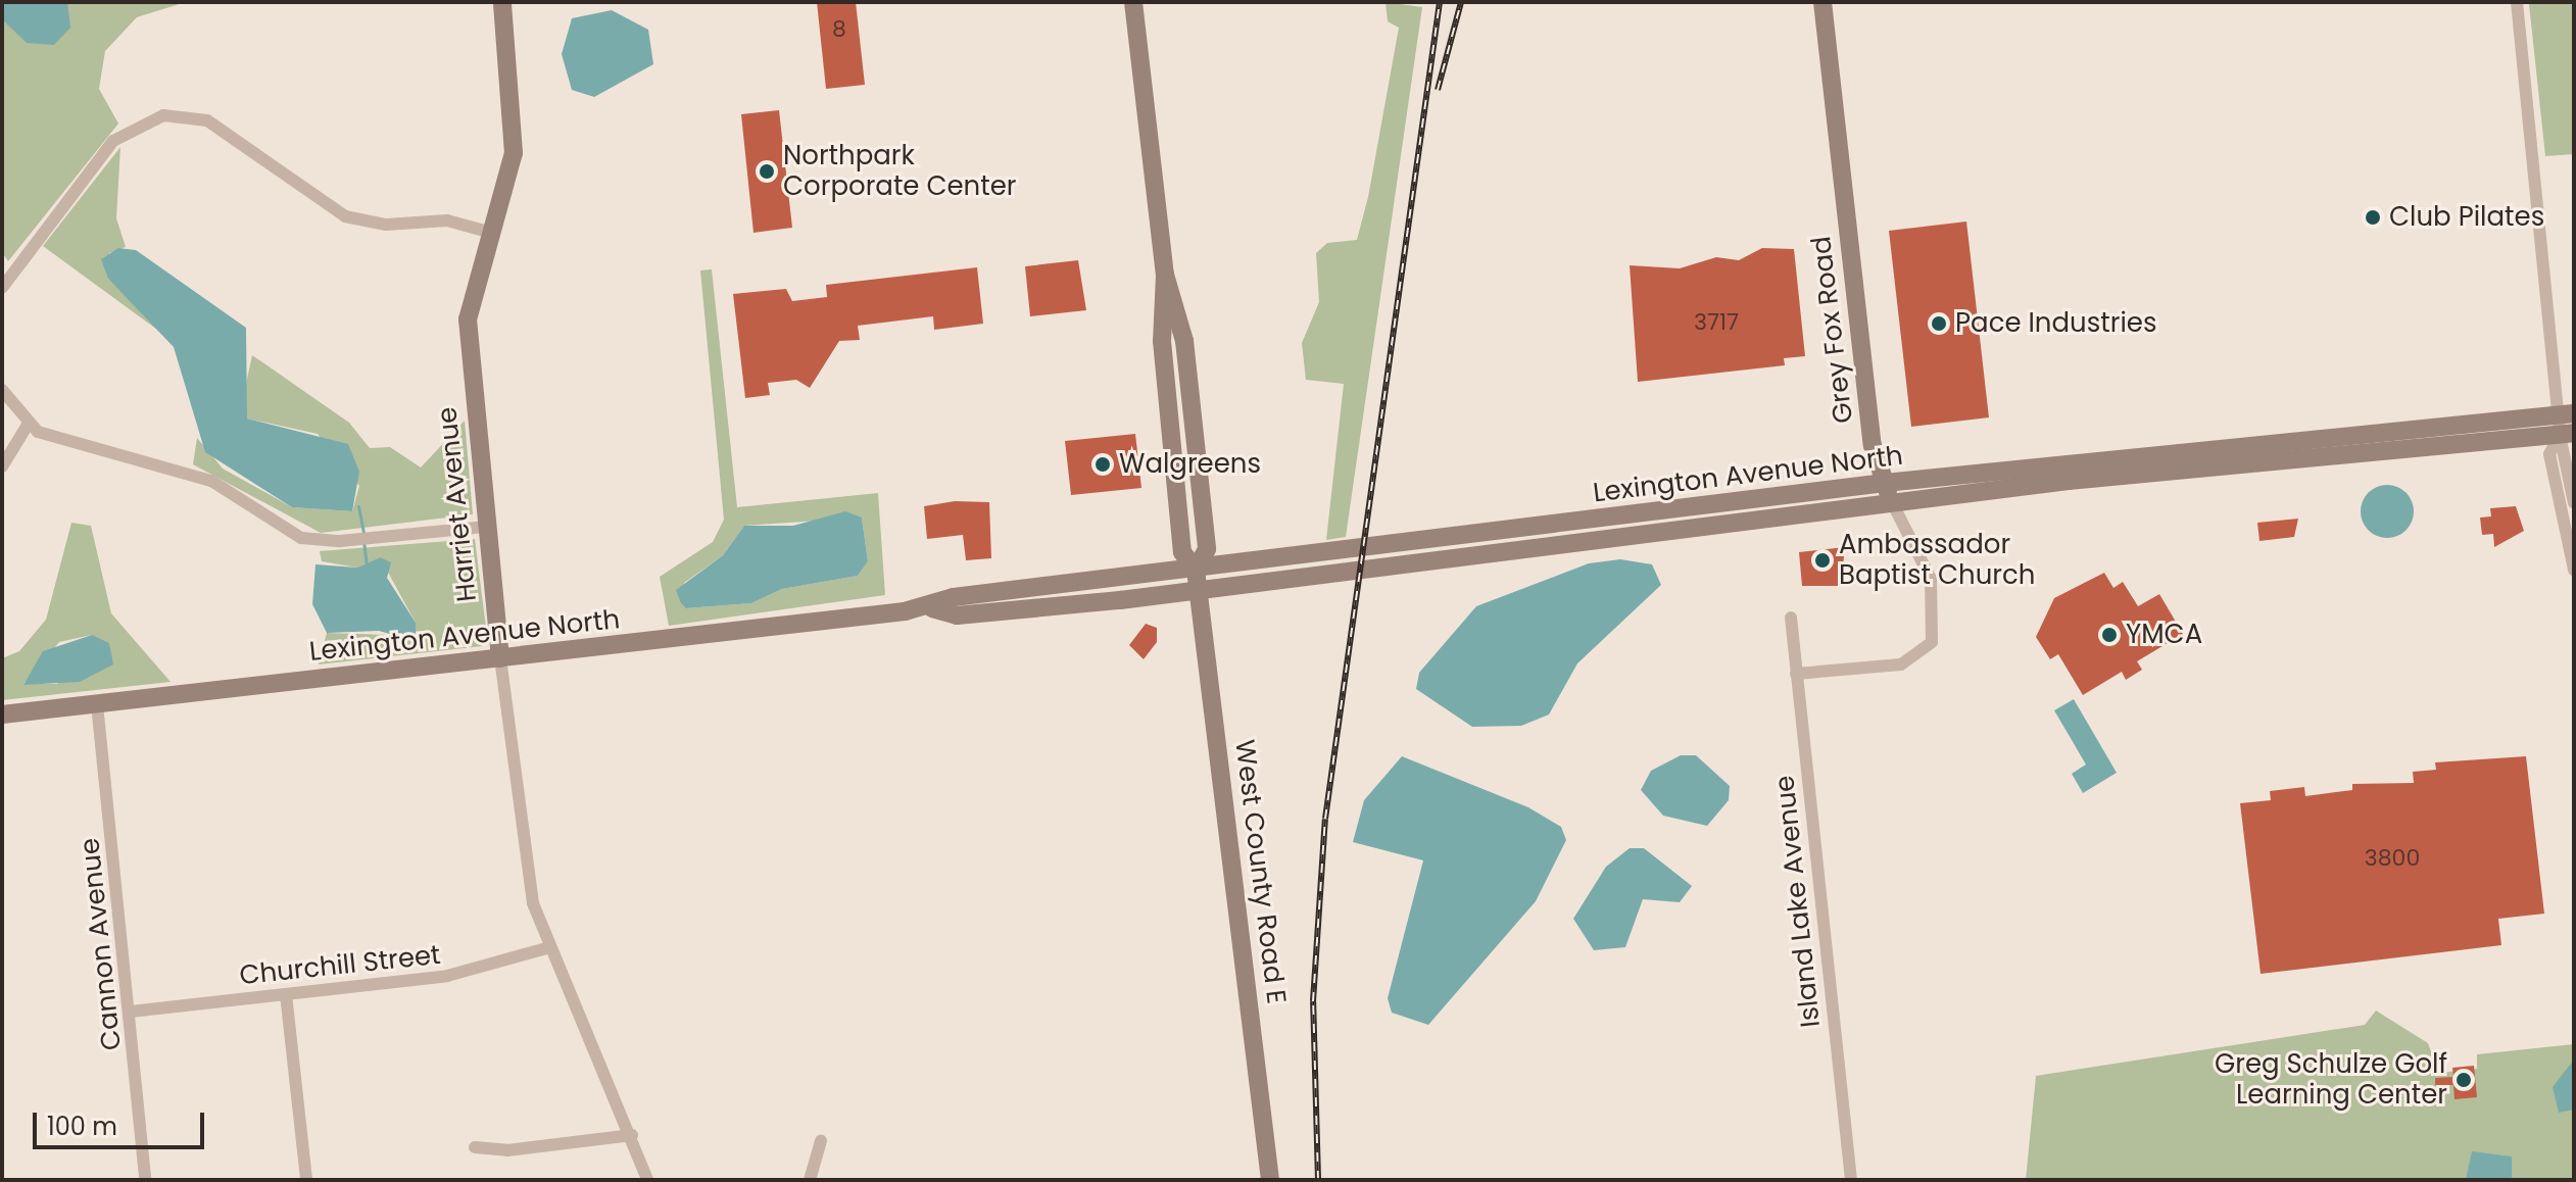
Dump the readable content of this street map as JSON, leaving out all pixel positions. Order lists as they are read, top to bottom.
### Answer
{
  "streets": {
    "main road": [
      "Grey Fox Road",
      "Lexington Avenue North",
      "Harriet Avenue",
      "West County Road E"
    ],
    "street": ["Island Lake Avenue", "Cannon Avenue", "Churchill Street"]
  },
  "crossings": [
    ["Grey Fox Road", "Lexington Avenue North"],
    ["Grey Fox Road", "Island Lake Avenue"],
    ["Lexington Avenue North", "Harriet Avenue"],
    ["Lexington Avenue North", "West County Road E"],
    ["Lexington Avenue North", "Cannon Avenue"],
    ["Harriet Avenue", "Churchill Street"],
    ["Cannon Avenue", "Churchill Street"]
  ],
  "places": [
    "Northpark Corporate Center",
    "Club Pilates",
    "Pace Industries",
    "Walgreens",
    "Ambassador Baptist Church",
    "YMCA",
    "Greg Schulze Golf Learning Center"
  ],
  "house_numbers": ["8", "3717", "3800"],
  "scale_bar": "100 m"
}
